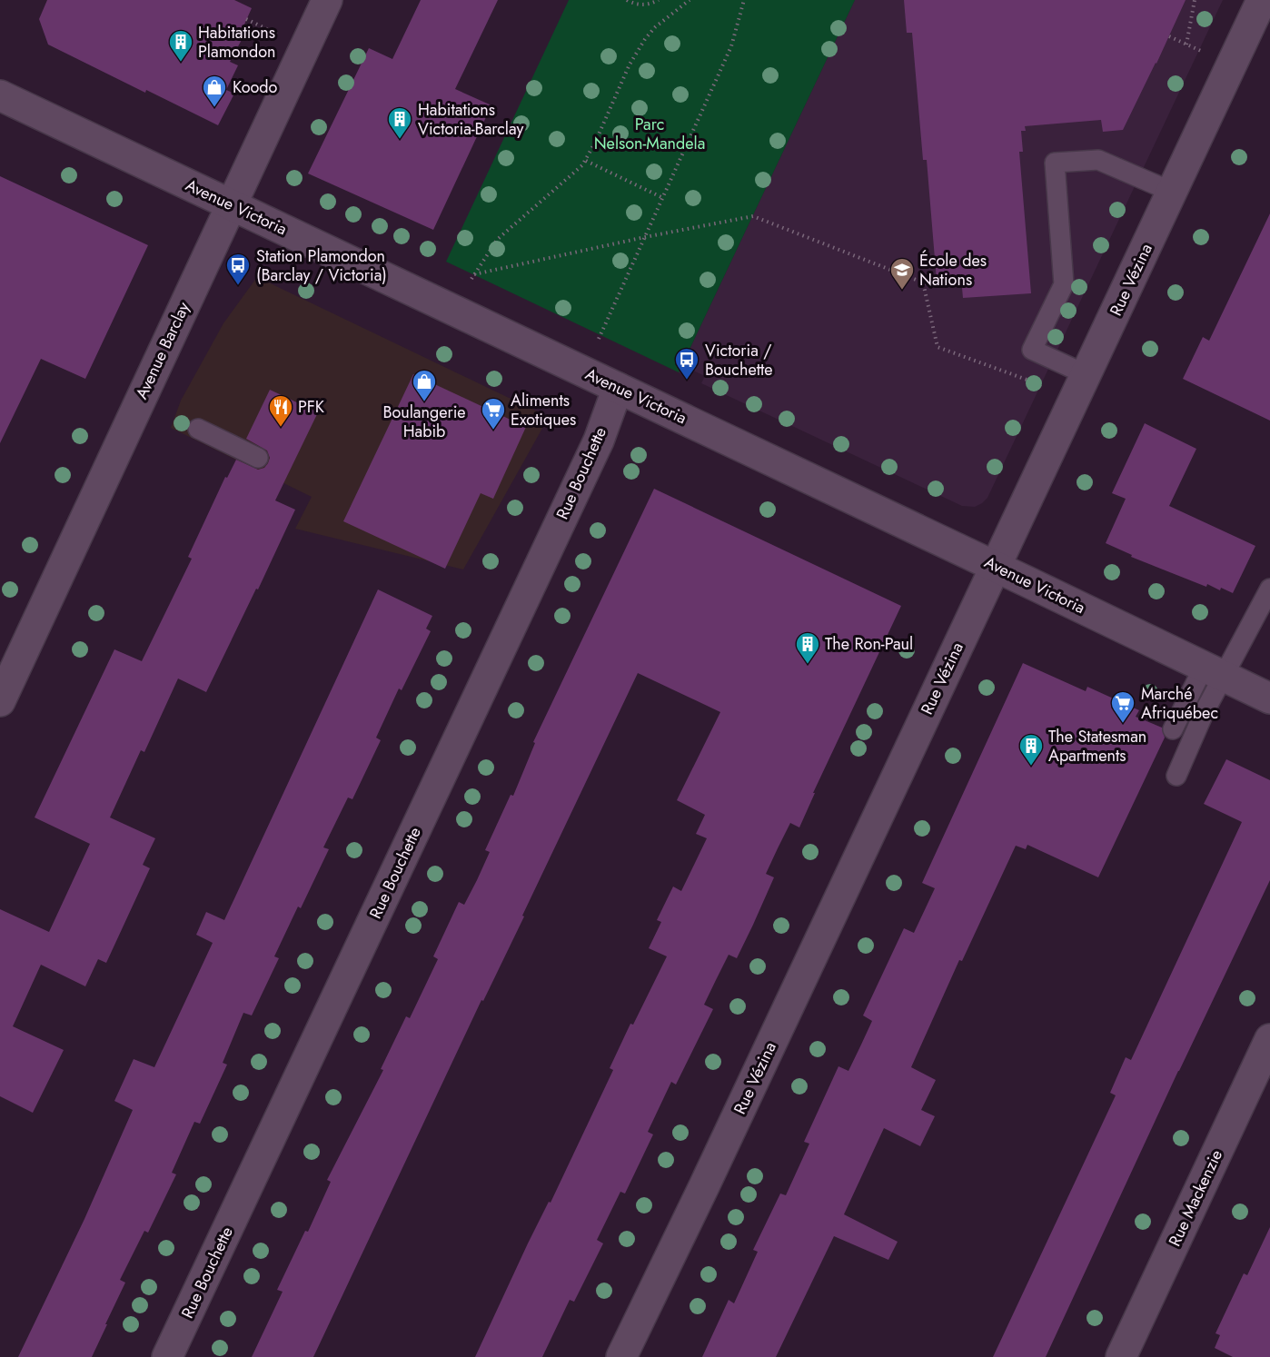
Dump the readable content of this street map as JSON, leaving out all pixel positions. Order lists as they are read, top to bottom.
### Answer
{
  "streets": {
    "street": [
      "Avenue Victoria",
      "Rue Vézina",
      "Avenue Barclay",
      "Rue Bouchette",
      "Rue Mackenzie"
    ]
  },
  "crossings": [
    ["Avenue Victoria", "Rue Vézina"],
    ["Avenue Victoria", "Avenue Barclay"],
    ["Avenue Victoria", "Rue Bouchette"]
  ],
  "parks": ["Parc Nelson-Mandela"],
  "places": {
    "building": [
      "Habitations Plamondon",
      "Habitations Victoria-Barclay",
      "The Ron-Paul",
      "The Statesman Apartments"
    ],
    "shop": ["Koodo", "Boulangerie Habib"],
    "bus stop": ["Station Plamondon (Barclay / Victoria)", "Victoria / Bouchette"],
    "school or university": ["École des Nations"],
    "restaurant": ["PFK"],
    "supermarket": ["Aliments Exotiques", "Marché Afriquébec"]
  }
}
